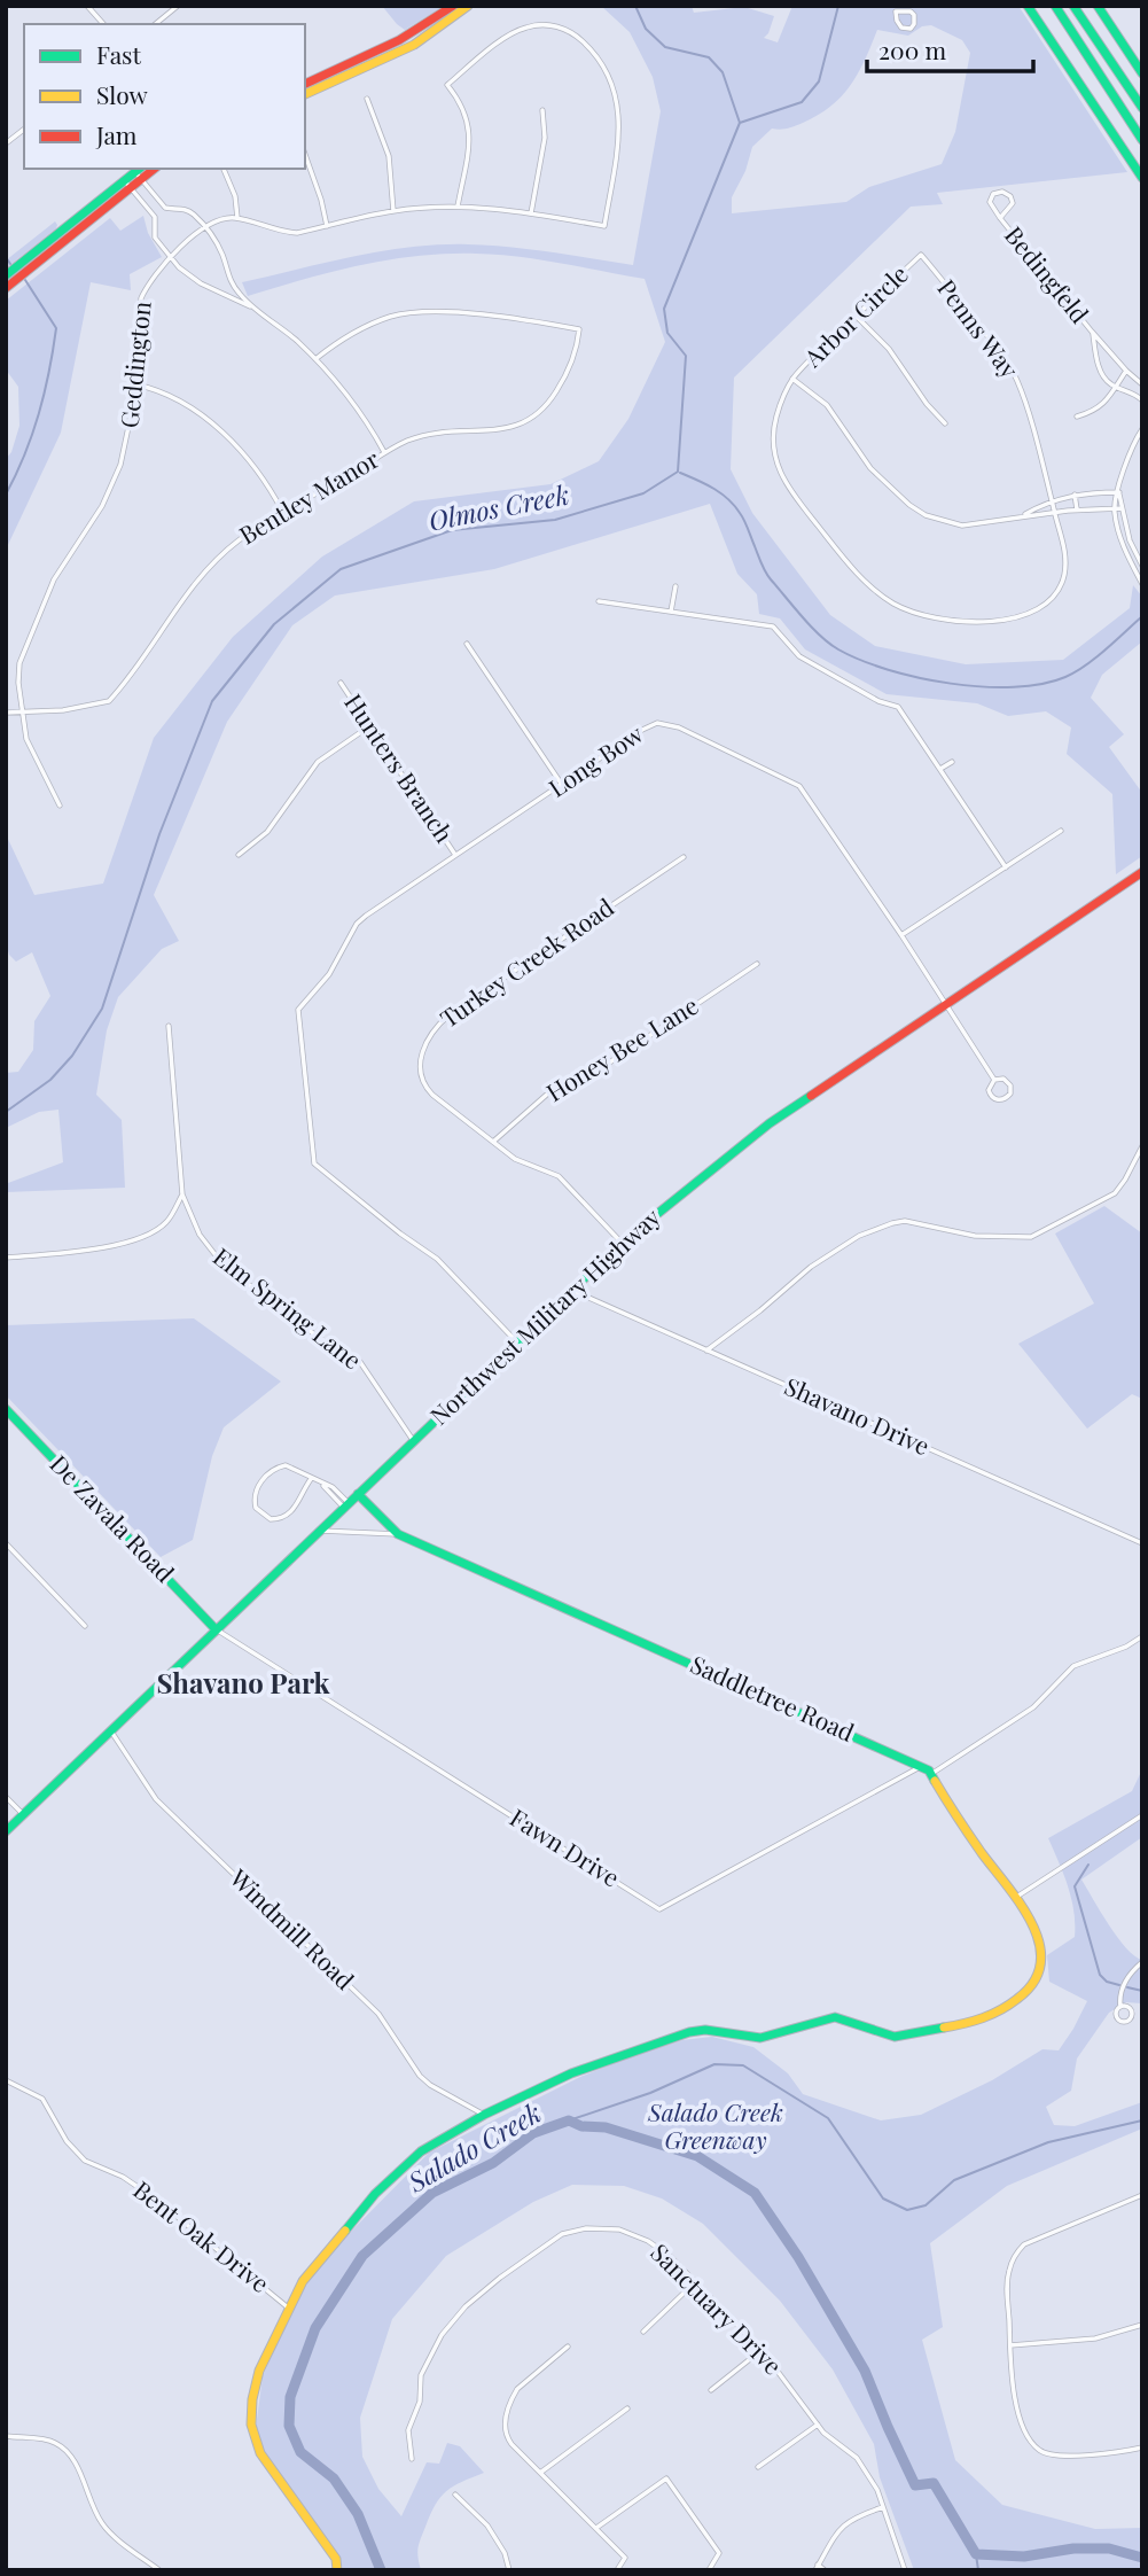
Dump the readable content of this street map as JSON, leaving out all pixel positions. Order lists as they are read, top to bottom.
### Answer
{
  "streets": {
    "main road": ["Northwest Military Highway", "De Zavala Road", "Saddletree Road"],
    "street": [
      "Bedingfeld",
      "Arbor Circle",
      "Penns Way",
      "Geddington",
      "Bentley Manor",
      "Long Bow",
      "Hunters Branch",
      "Turkey Creek Road",
      "Honey Bee Lane",
      "Elm Spring Lane",
      "Shavano Drive",
      "Fawn Drive",
      "Windmill Road",
      "Bent Oak Drive",
      "Sanctuary Drive"
    ]
  },
  "crossings": [
    ["Arbor Circle", "Penns Way"],
    ["Geddington", "Bentley Manor"],
    ["Long Bow", "Hunters Branch"],
    ["Long Bow", "Northwest Military Highway"],
    ["Turkey Creek Road", "Honey Bee Lane"],
    ["Turkey Creek Road", "Northwest Military Highway"],
    ["Elm Spring Lane", "Northwest Military Highway"],
    ["Northwest Military Highway", "Shavano Drive"],
    ["Northwest Military Highway", "De Zavala Road"],
    ["Northwest Military Highway", "Saddletree Road"],
    ["Northwest Military Highway", "Fawn Drive"],
    ["Northwest Military Highway", "Windmill Road"],
    ["De Zavala Road", "Fawn Drive"],
    ["Saddletree Road", "Fawn Drive"],
    ["Saddletree Road", "Windmill Road"]
  ],
  "districts": ["Shavano Park"],
  "water": ["Olmos Creek", "Salado Creek"],
  "parks": ["Salado Creek Greenway"],
  "legend": ["Fast", "Slow", "Jam"],
  "scale_bar": "200 m"
}
